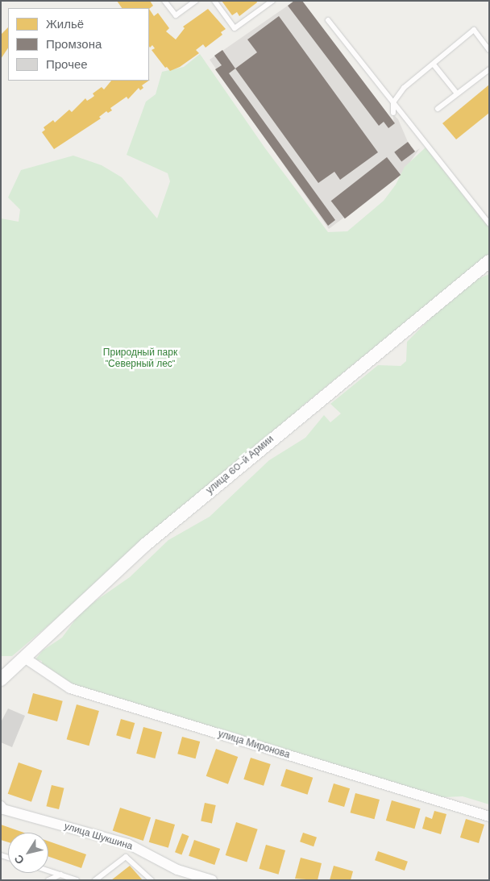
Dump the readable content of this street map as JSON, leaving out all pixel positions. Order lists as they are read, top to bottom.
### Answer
{
  "streets": {
    "street": ["улица 60-й Армии", "улица Миронова", "улица Шукшина"]
  },
  "crossings": [
    ["улица 60-й Армии", "улица Миронова"]
  ],
  "parks": ["Природный парк \"Северный лес\""],
  "legend": ["Жильё", "Промзона", "Прочее"],
  "north": "bottom left"
}
